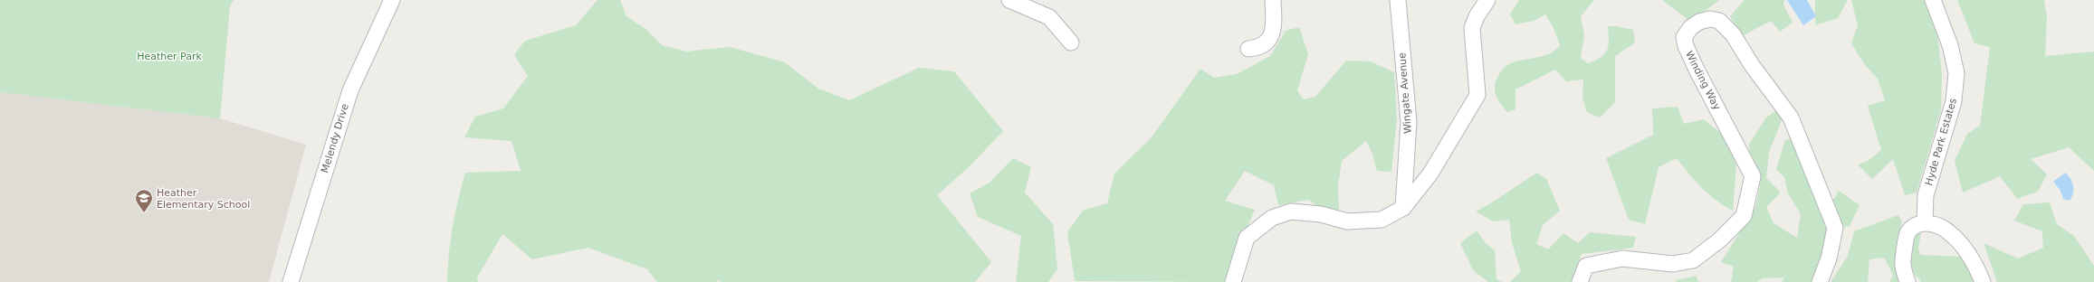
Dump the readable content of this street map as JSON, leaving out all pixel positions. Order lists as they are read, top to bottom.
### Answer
{
  "streets": {
    "street": [
      "Winding Way",
      "Wingate Avenue",
      "Melendy Drive",
      "Hyde Park Estates"
    ]
  },
  "parks": ["Heather Park"],
  "places": {
    "school or university": ["Heather Elementary School"]
  }
}
